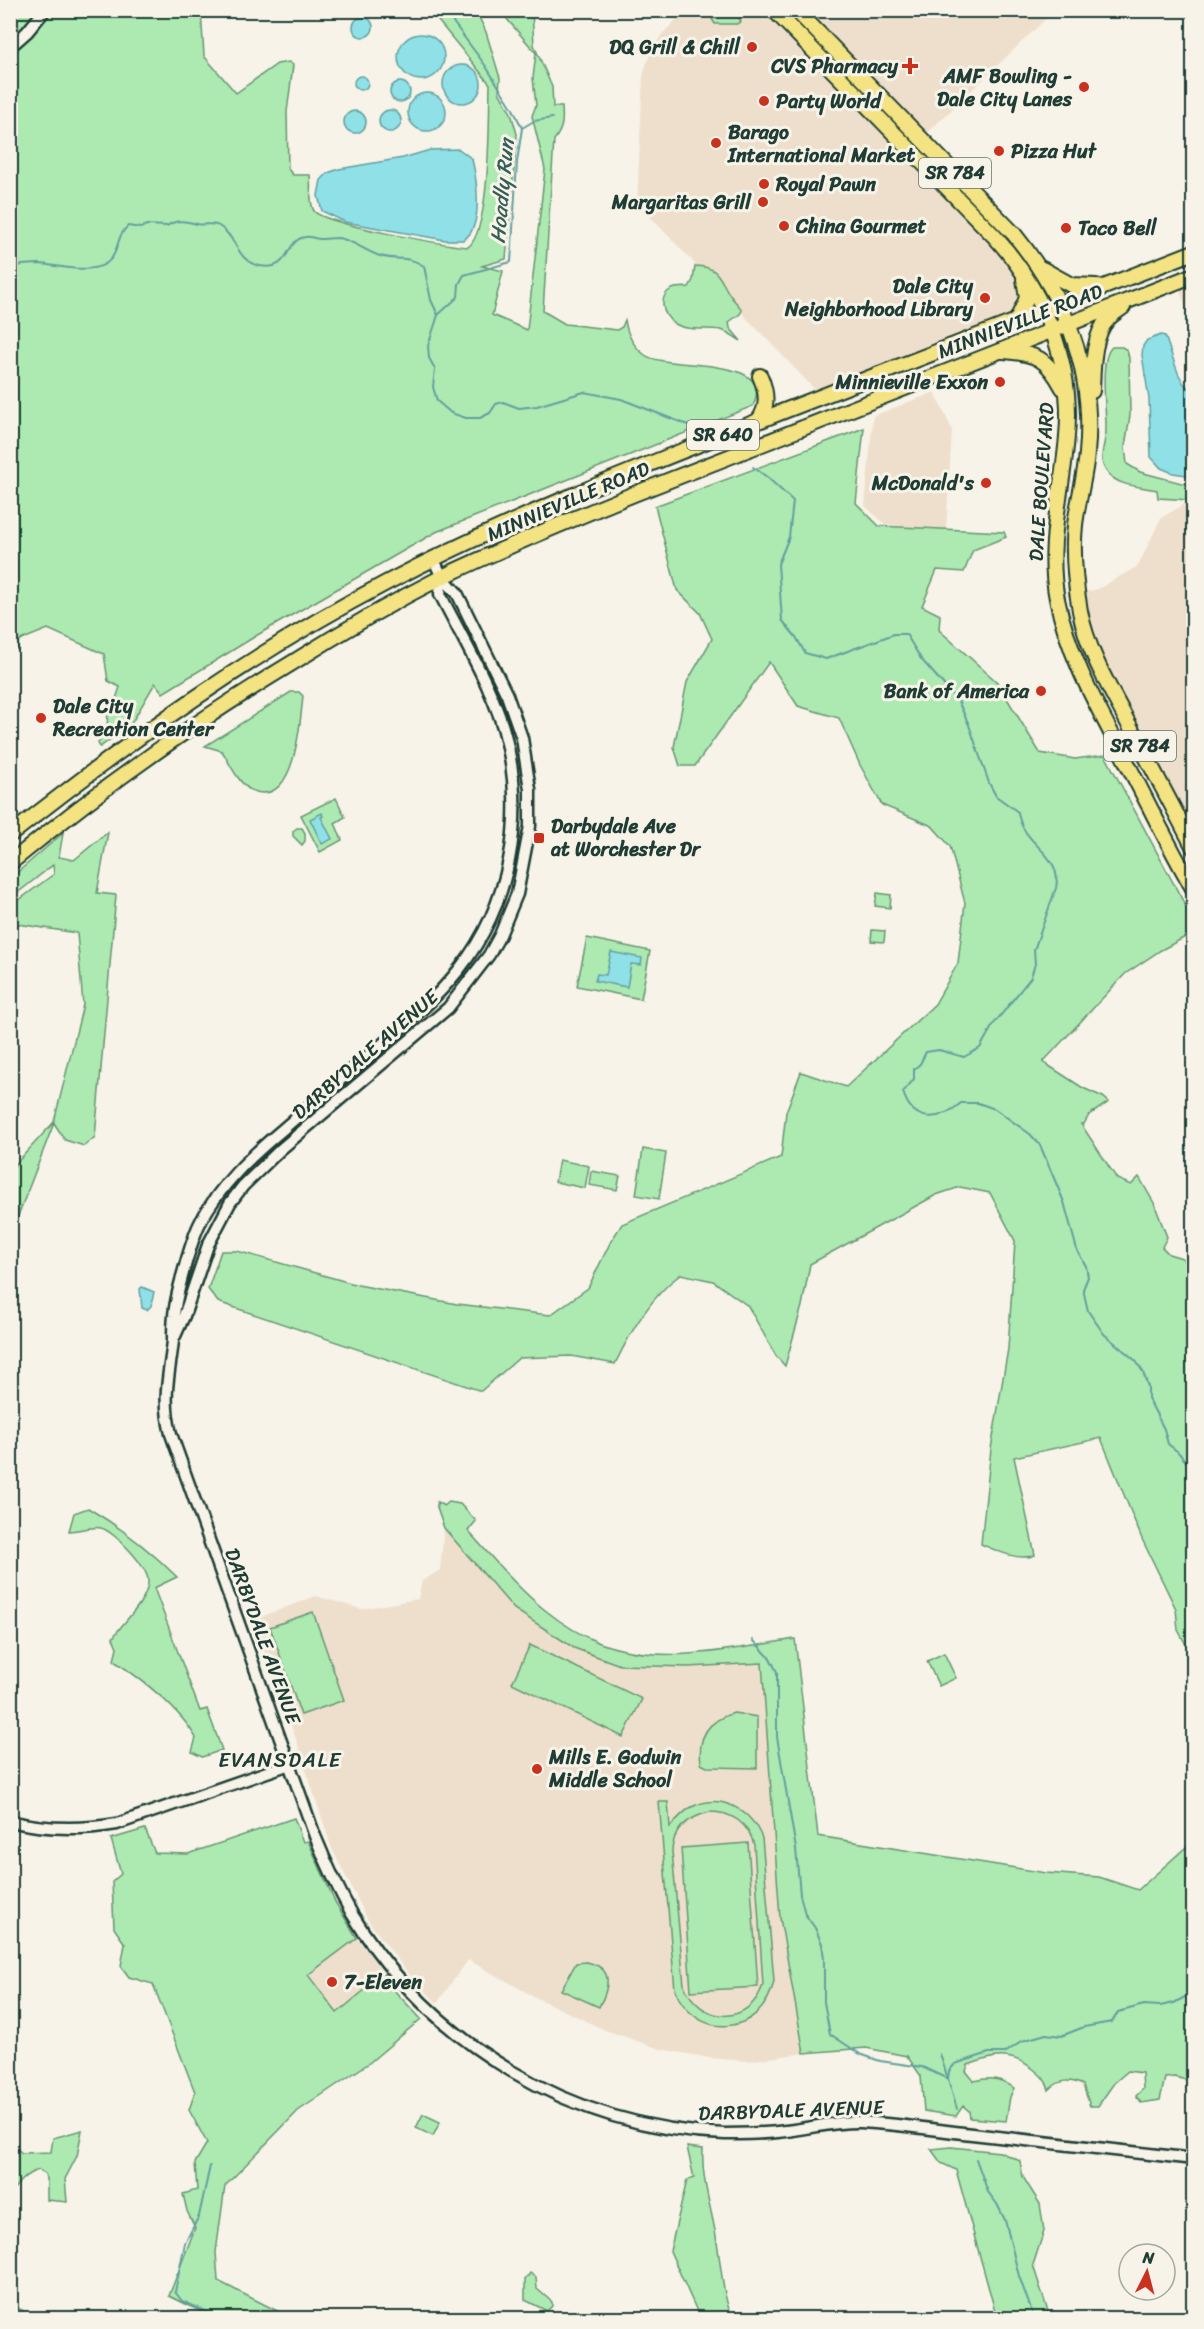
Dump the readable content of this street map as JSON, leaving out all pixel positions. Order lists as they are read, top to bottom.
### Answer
{
  "streets": {
    "main road": [
      "SR 784",
      "MINNIEVILLE ROAD",
      "SR 640",
      "DALE BOULEVARD"
    ],
    "street": ["DARBYDALE AVENUE"]
  },
  "crossings": [
    ["MINNIEVILLE ROAD", "DALE BOULEVARD"],
    ["MINNIEVILLE ROAD", "DARBYDALE AVENUE"]
  ],
  "districts": ["EVANSDALE"],
  "water": ["Hoadly Run"],
  "places": {
    "other": [
      "DQ Grill & Chill",
      "AMF Bowling - Dale City Lanes",
      "Party World",
      "Barago International Market",
      "Pizza Hut",
      "Royal Pawn",
      "Margaritas Grill",
      "China Gourmet",
      "Taco Bell",
      "Dale City Neighborhood Library",
      "Minnieville Exxon",
      "McDonald's",
      "Bank of America",
      "Dale City Recreation Center",
      "Mills E. Godwin Middle School",
      "7-Eleven"
    ],
    "health": ["CVS Pharmacy"],
    "transit": ["Darbydale Ave at Worchester Dr"]
  },
  "north": "top"
}
